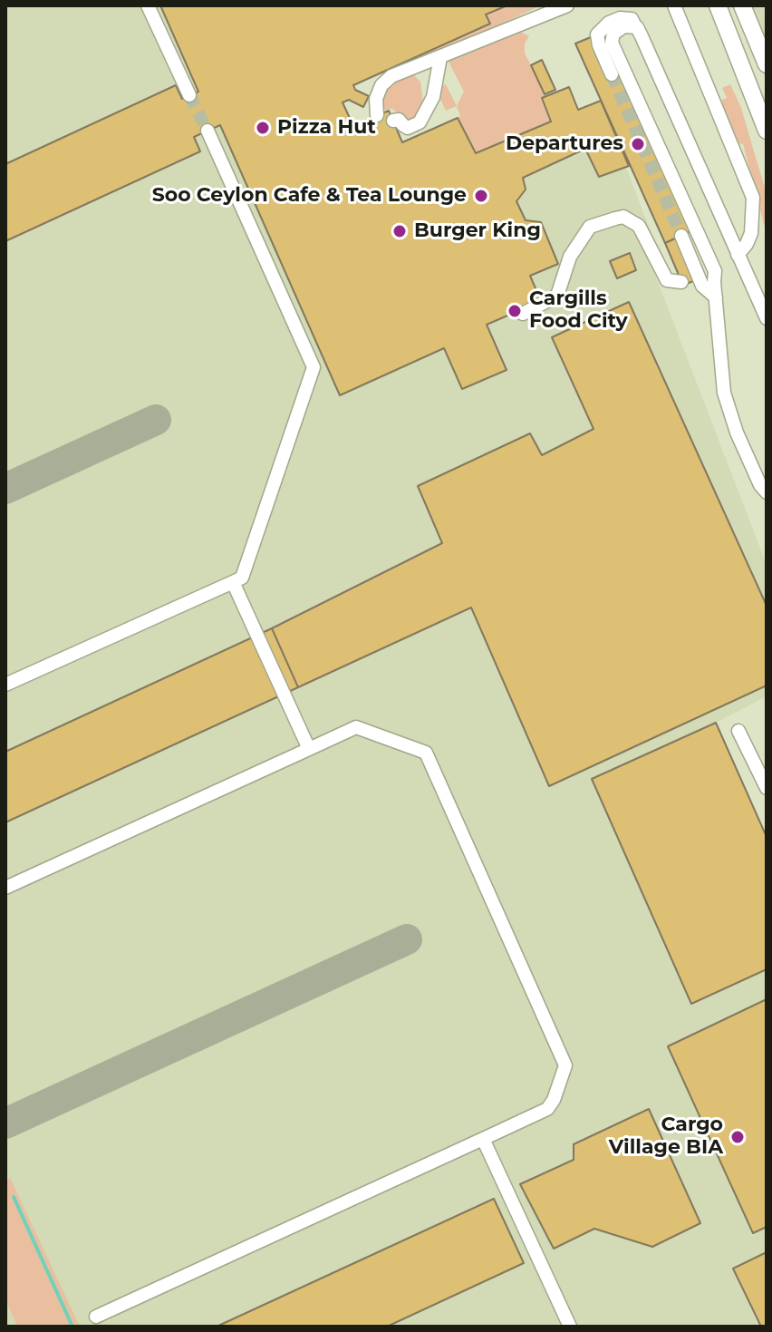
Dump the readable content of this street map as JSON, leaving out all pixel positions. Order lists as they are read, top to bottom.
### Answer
{
  "places": [
    "Pizza Hut",
    "Departures",
    "Soo Ceylon Cafe & Tea Lounge",
    "Burger King",
    "Cargills Food City",
    "Cargo Village BIA"
  ]
}
